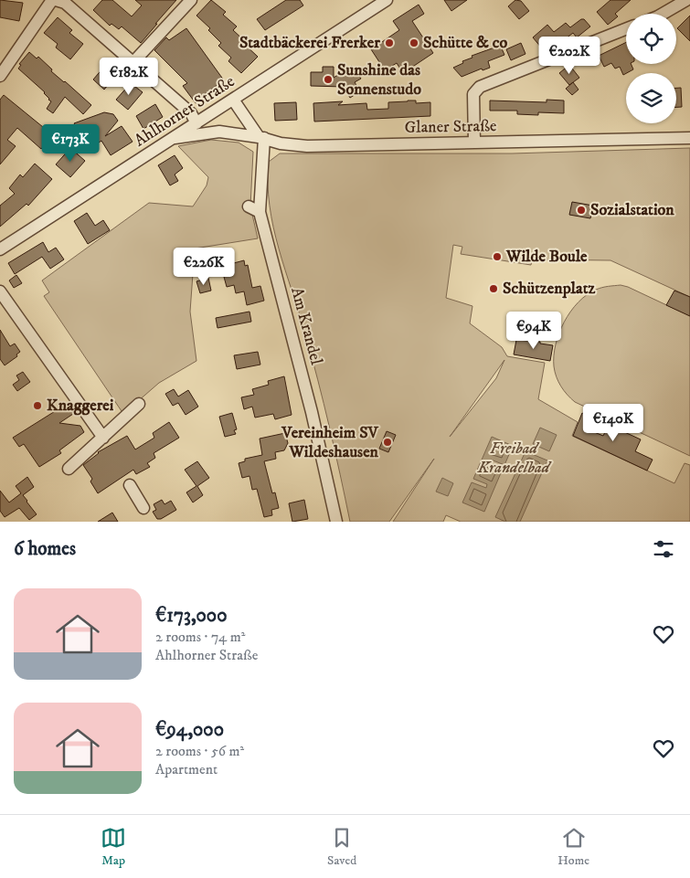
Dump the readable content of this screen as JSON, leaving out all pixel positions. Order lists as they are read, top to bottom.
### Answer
{
  "streets": {
    "street": ["Ahlhorner Straße", "Glaner Straße", "Am Krandel"]
  },
  "crossings": [
    ["Ahlhorner Straße", "Glaner Straße"],
    ["Glaner Straße", "Am Krandel"]
  ],
  "parks": ["Freibad Krandelbad"],
  "places": [
    "Stadtbäckerei Frerker",
    "Schütte & co",
    "Sunshine das Sonnenstudo",
    "Sozialstation",
    "Wilde Boule",
    "Schützenplatz",
    "Knaggerei",
    "Vereinheim SV Wildeshausen"
  ],
  "page": {
    "price": [
      "€202K",
      "€182K",
      "€173K",
      "€226K",
      "€94K",
      "€140K"
    ],
    "heading": "6 homes",
    "list": [
      {
        "name": "€173,000",
        "note": "2 rooms · 74 m² · Ahlhorner Straße"
      },
      {
        "name": "€94,000",
        "note": "2 rooms · 56 m² · Apartment"
      }
    ],
    "tabs": ["Map", "Saved", "Home"]
  }
}
